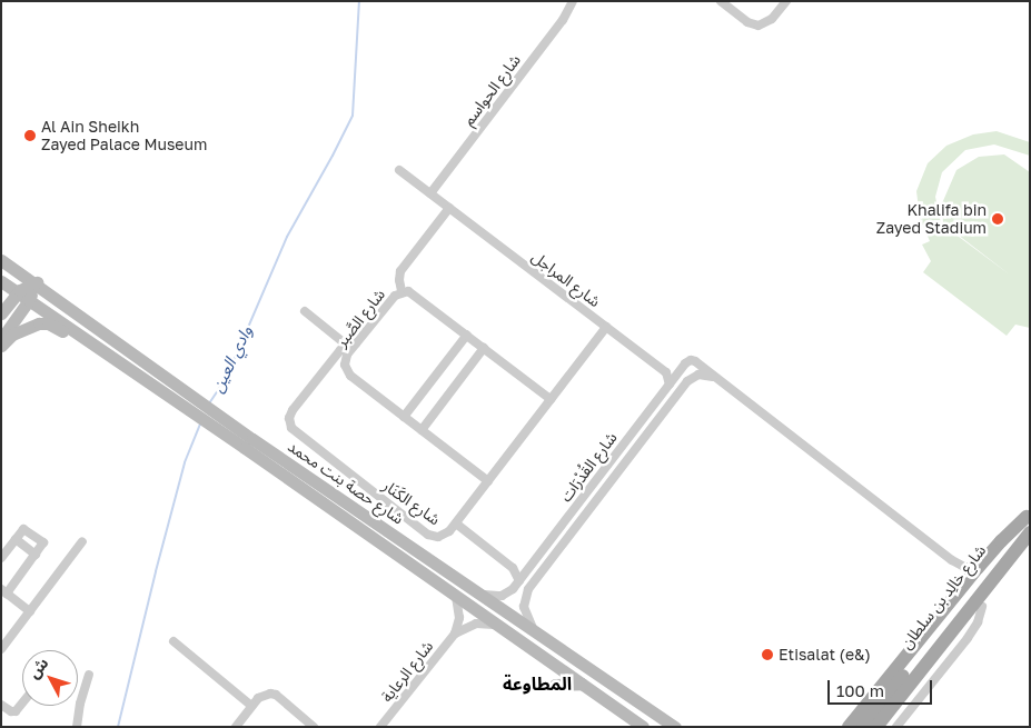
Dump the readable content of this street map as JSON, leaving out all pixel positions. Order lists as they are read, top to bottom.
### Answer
{
  "streets": {
    "main road": ["شارع حصة بنت محمد", "شارع خالِد بن سلطان"],
    "street": [
      "شارع الحواسم",
      "شارع المراجل",
      "شارع الصَّبر",
      "شارع القُدْرَات",
      "شارع الكَنَار",
      "شارع الرعاية"
    ]
  },
  "crossings": [
    ["شارع الحواسم", "شارع المراجل"],
    ["شارع المراجل", "شارع الكَنَار"],
    ["شارع الصَّبر", "شارع الكَنَار"],
    ["شارع القُدْرَات", "شارع حصة بنت محمد"]
  ],
  "districts": ["المطاوعة"],
  "water": ["وادي العين"],
  "places": ["Al Ain Sheikh Zayed Palace Museum", "Khalifa bin Zayed Stadium", "Etisalat (e&)"],
  "scale_bar": "100 m",
  "north": "top left"
}
